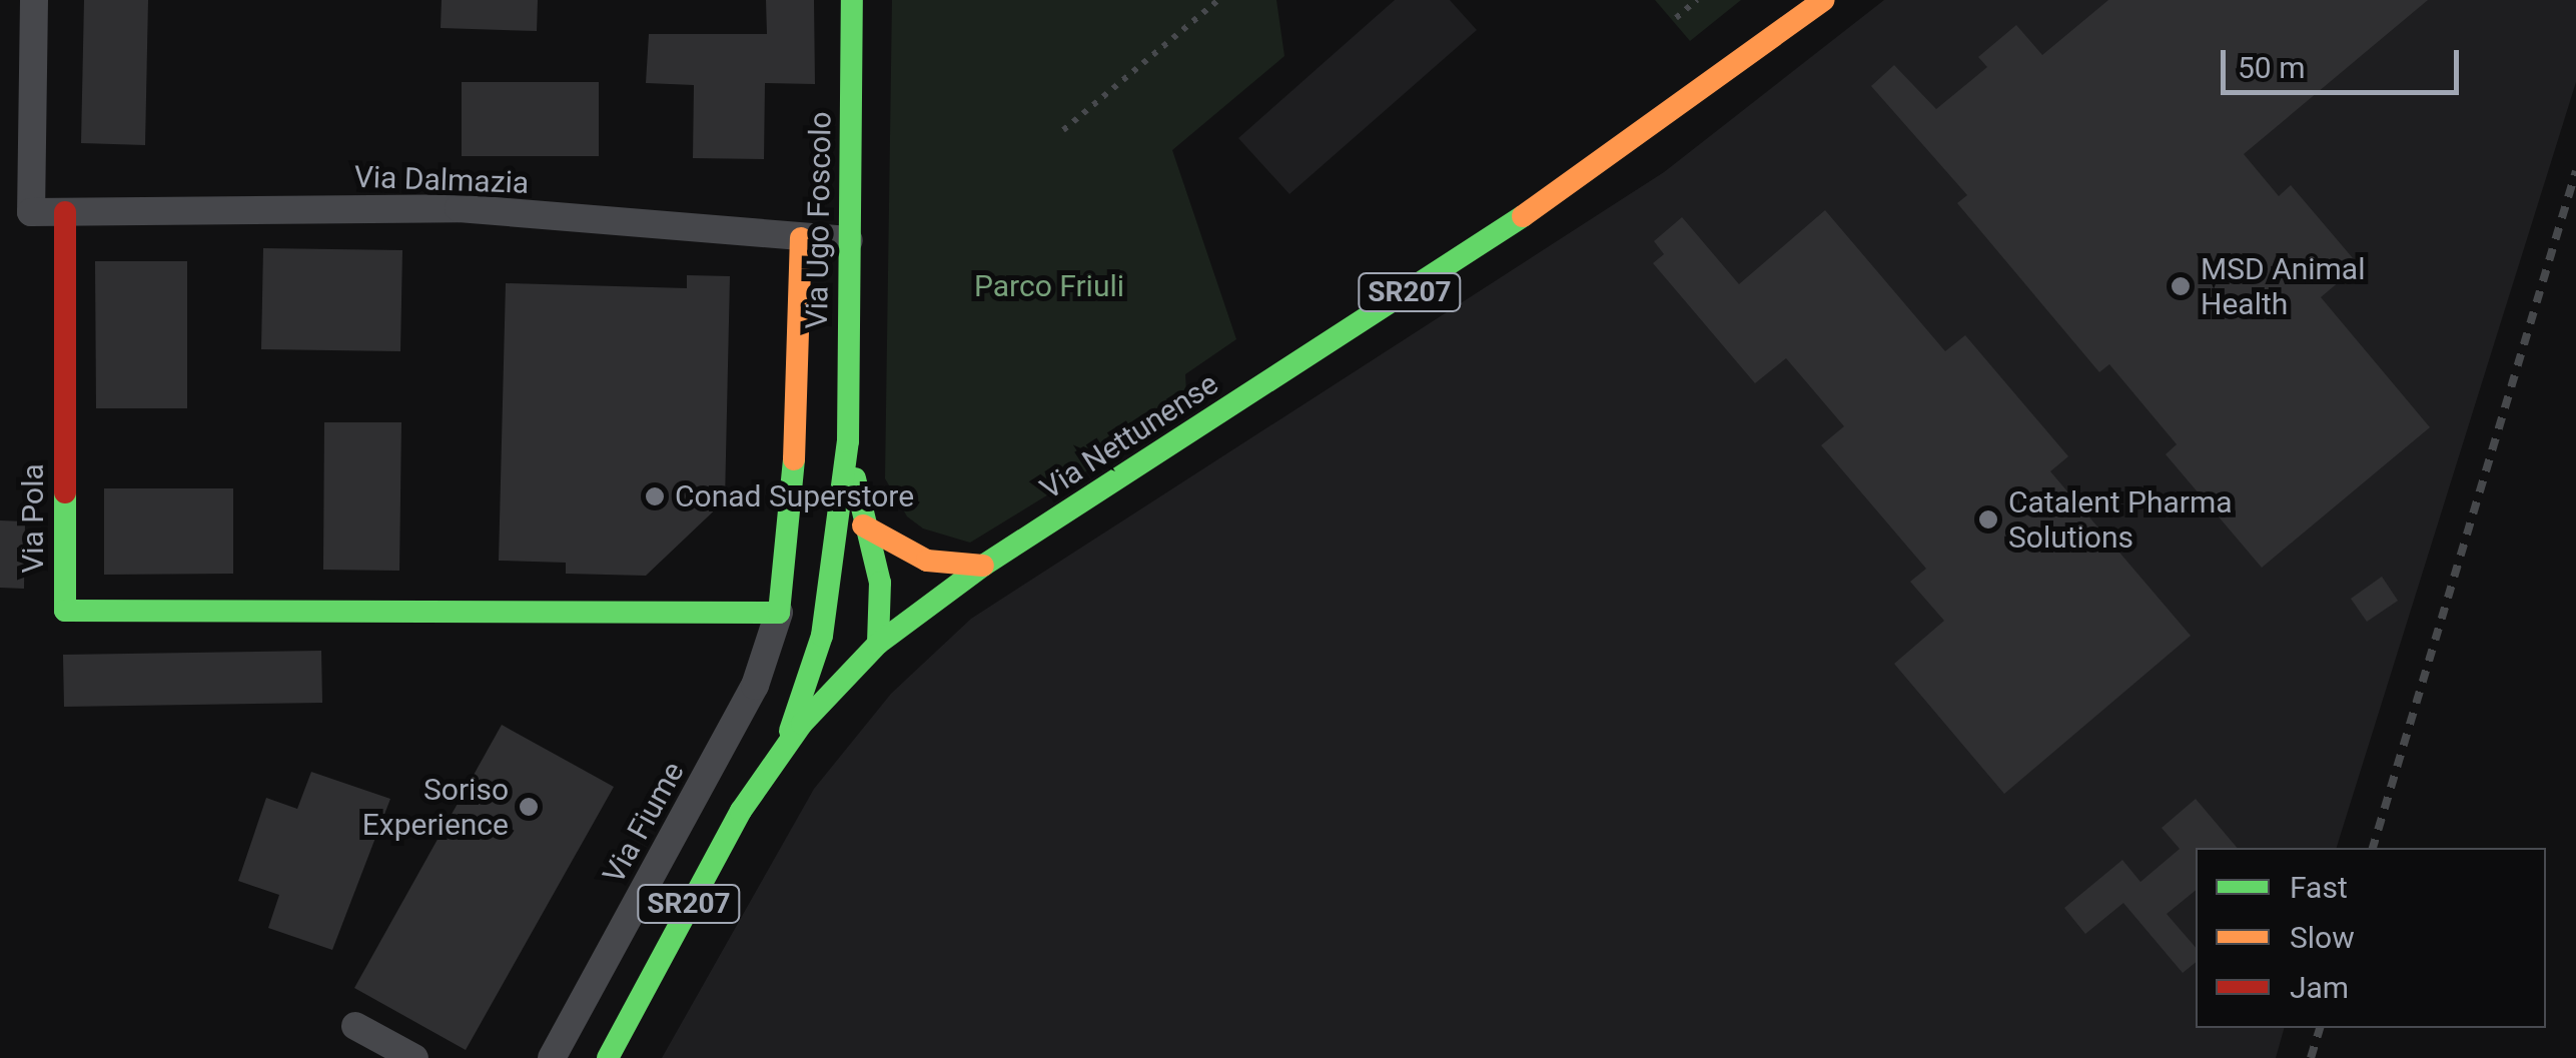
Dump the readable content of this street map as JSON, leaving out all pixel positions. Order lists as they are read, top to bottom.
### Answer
{
  "streets": {
    "street": [
      "Via Dalmazia",
      "Via Ugo Foscolo",
      "SR207",
      "Via Nettunense",
      "Via Pola",
      "Via Fiume"
    ]
  },
  "crossings": [
    ["Via Dalmazia", "Via Ugo Foscolo"],
    ["Via Dalmazia", "Via Pola"],
    ["Via Dalmazia", "Via Fiume"],
    ["Via Ugo Foscolo", "Via Nettunense"],
    ["Via Pola", "Via Fiume"]
  ],
  "parks": ["Parco Friuli"],
  "places": [
    "MSD Animal Health",
    "Conad Superstore",
    "Catalent Pharma Solutions",
    "Soriso Experience"
  ],
  "legend": ["Fast", "Slow", "Jam"],
  "scale_bar": "50 m"
}
